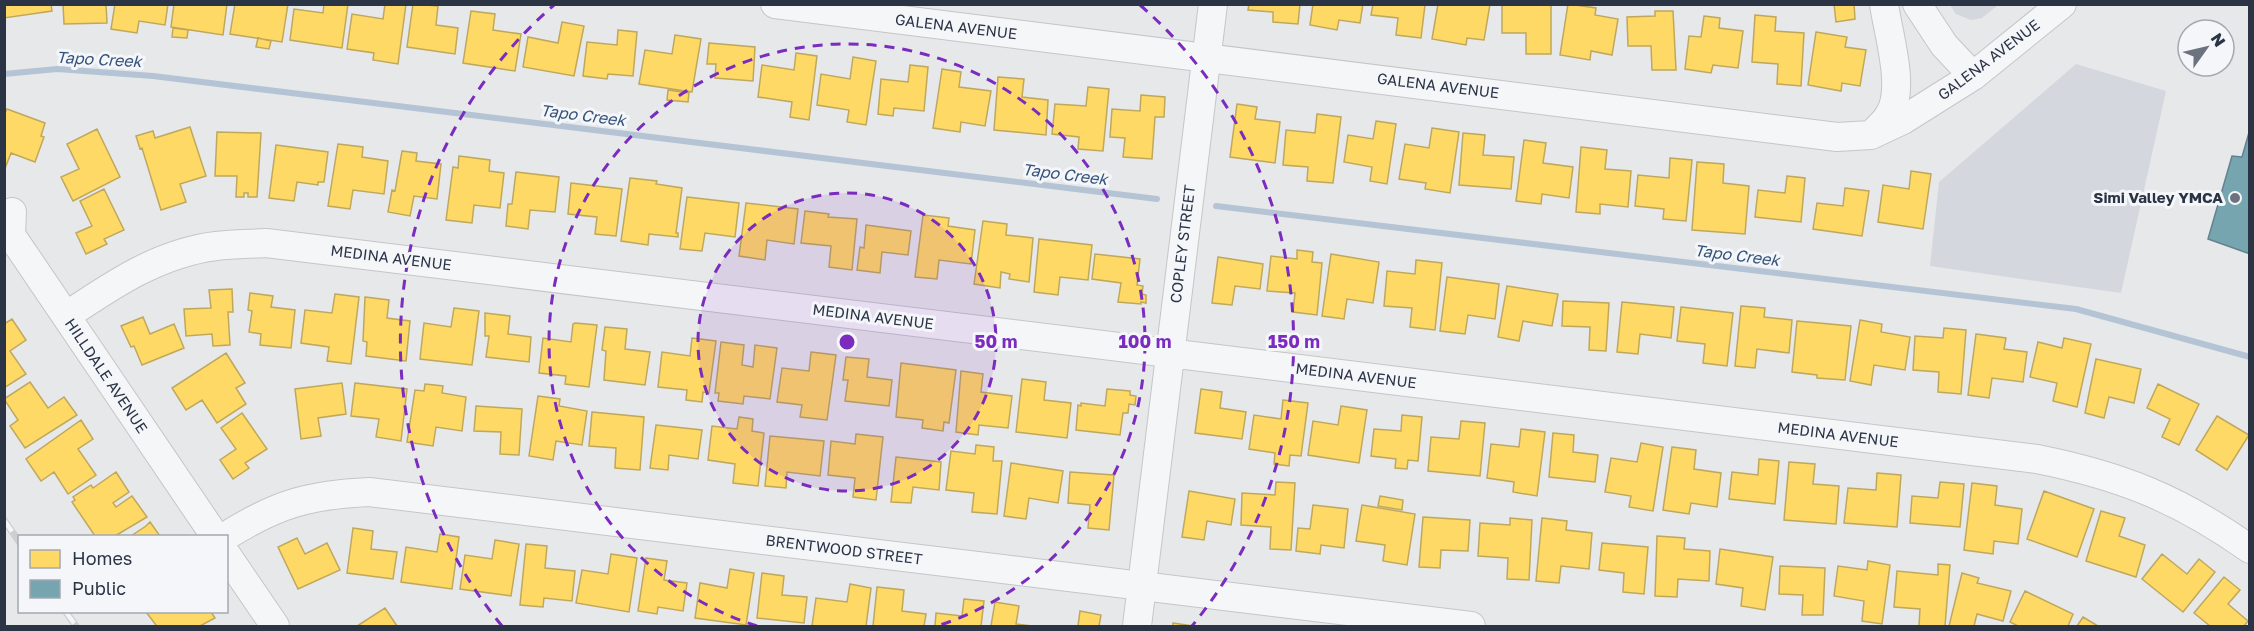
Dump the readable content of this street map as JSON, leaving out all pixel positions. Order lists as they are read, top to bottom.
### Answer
{
  "streets": {
    "street": [
      "GALENA AVENUE",
      "COPLEY STREET",
      "MEDINA AVENUE",
      "HILLDALE AVENUE",
      "BRENTWOOD STREET"
    ]
  },
  "crossings": [
    ["GALENA AVENUE", "COPLEY STREET"],
    ["COPLEY STREET", "MEDINA AVENUE"],
    ["COPLEY STREET", "BRENTWOOD STREET"],
    ["MEDINA AVENUE", "HILLDALE AVENUE"]
  ],
  "water": ["Tapo Creek"],
  "places": ["Simi Valley YMCA"],
  "legend": ["Homes", "Public"],
  "north": "top right",
  "rings": ["50 m", "100 m", "150 m"]
}
